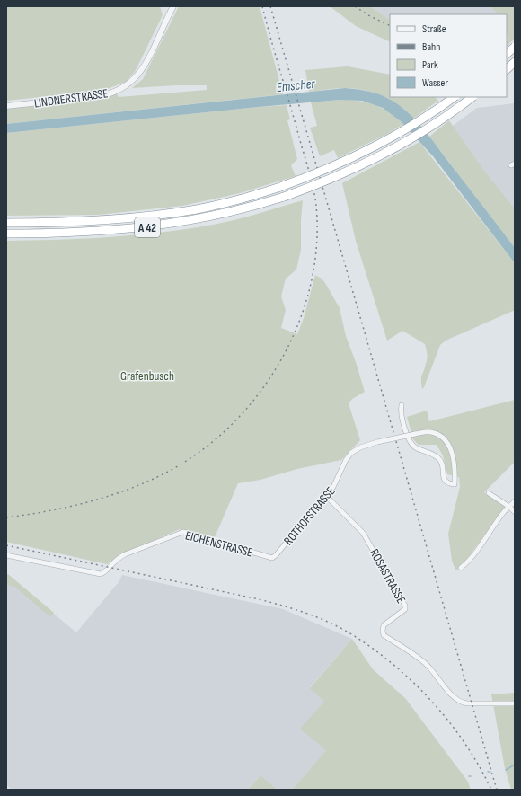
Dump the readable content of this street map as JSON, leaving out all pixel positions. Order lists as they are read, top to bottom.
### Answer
{
  "streets": {
    "highway": ["A 42"],
    "street": [
      "LINDNERSTRASSE",
      "ROTHOFSTRASSE",
      "EICHENSTRASSE",
      "ROSASTRASSE"
    ]
  },
  "crossings": [
    ["ROTHOFSTRASSE", "EICHENSTRASSE"],
    ["ROTHOFSTRASSE", "ROSASTRASSE"]
  ],
  "water": ["Emscher"],
  "parks": ["Grafenbusch"],
  "legend": [
    "Straße",
    "Bahn",
    "Park",
    "Wasser"
  ]
}
